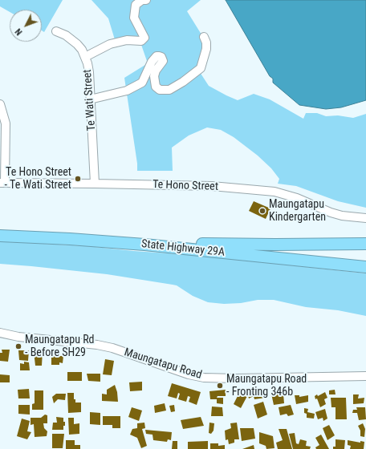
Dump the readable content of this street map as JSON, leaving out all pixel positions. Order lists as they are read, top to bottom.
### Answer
{
  "streets": {
    "highway": ["State Highway 29A"],
    "street": ["Te Wati Street", "Te Hono Street", "Maungatapu Road"]
  },
  "crossings": [
    ["Te Wati Street", "Te Hono Street"]
  ],
  "places": [
    "Te Hono Street - Te Wati Street",
    "Maungatapu Kindergarten",
    "Maungatapu Rd - Before SH29",
    "Maungatapu Road - Fronting 346b"
  ],
  "north": "bottom left"
}
